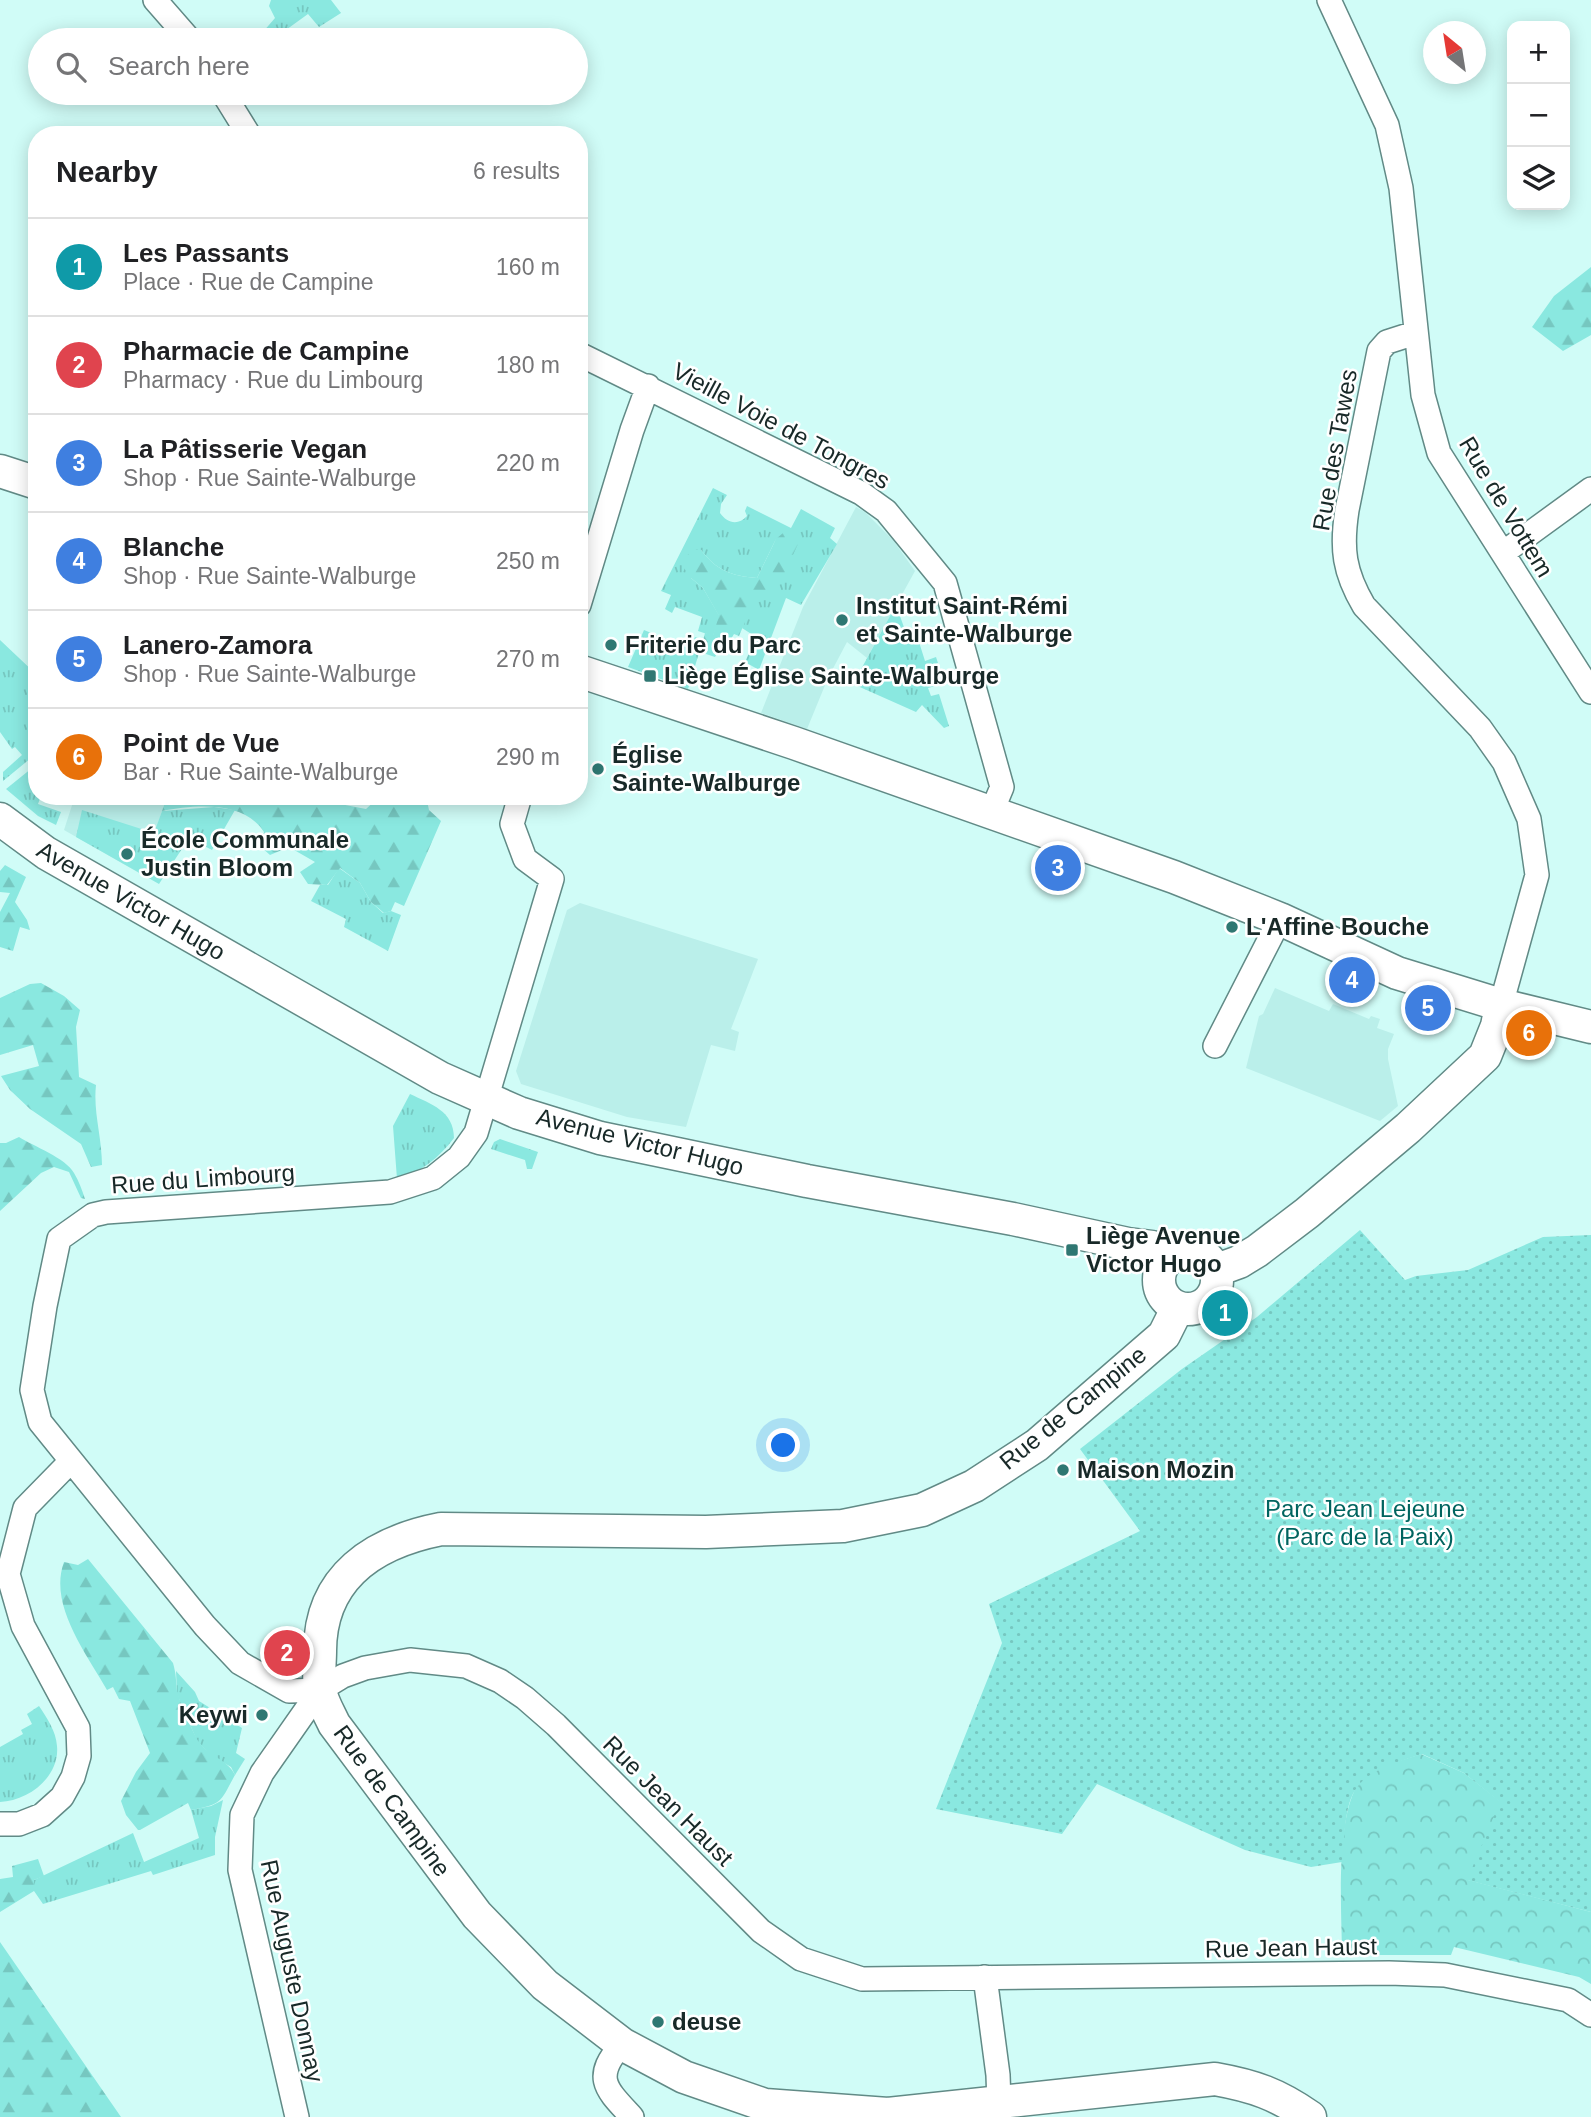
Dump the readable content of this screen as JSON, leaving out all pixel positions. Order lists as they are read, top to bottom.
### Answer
{
  "streets": {
    "street": [
      "Vieille Voie de Tongres",
      "Rue des Tawes",
      "Rue de Vottem",
      "Avenue Victor Hugo",
      "Rue du Limbourg",
      "Rue de Campine",
      "Rue Jean Haust",
      "Rue Auguste Donnay"
    ]
  },
  "crossings": [
    ["Rue des Tawes", "Rue de Vottem"],
    ["Avenue Victor Hugo", "Rue du Limbourg"],
    ["Avenue Victor Hugo", "Rue de Campine"],
    ["Rue du Limbourg", "Rue de Campine"],
    ["Rue du Limbourg", "Rue Jean Haust"],
    ["Rue du Limbourg", "Rue Auguste Donnay"],
    ["Rue de Campine", "Rue Jean Haust"],
    ["Rue de Campine", "Rue Auguste Donnay"],
    ["Rue Jean Haust", "Rue Auguste Donnay"]
  ],
  "parks": ["Parc Jean Lejeune (Parc de la Paix)"],
  "places": {
    "other": [
      "Institut Saint-Rémi et Sainte-Walburge",
      "Friterie du Parc",
      "Église Sainte-Walburge",
      "École Communale Justin Bloom",
      "L'Affine Bouche",
      "Maison Mozin",
      "Keywi",
      "deuse"
    ],
    "transit": ["Liège Église Sainte-Walburge", "Liège Avenue Victor Hugo"]
  },
  "north": "top left",
  "page": {
    "map_buttons": ["+", "−"],
    "search": "Search here",
    "heading": ["Nearby", "6 results"],
    "list": [
      {
        "mark": "1",
        "name": "Les Passants",
        "note": "Place · Rue de Campine",
        "value": "160 m"
      },
      {
        "mark": "2",
        "name": "Pharmacie de Campine",
        "note": "Pharmacy · Rue du Limbourg",
        "value": "180 m"
      },
      {
        "mark": "3",
        "name": "La Pâtisserie Vegan",
        "note": "Shop · Rue Sainte-Walburge",
        "value": "220 m"
      },
      {
        "mark": "4",
        "name": "Blanche",
        "note": "Shop · Rue Sainte-Walburge",
        "value": "250 m"
      },
      {
        "mark": "5",
        "name": "Lanero-Zamora",
        "note": "Shop · Rue Sainte-Walburge",
        "value": "270 m"
      },
      {
        "mark": "6",
        "name": "Point de Vue",
        "note": "Bar · Rue Sainte-Walburge",
        "value": "290 m"
      }
    ],
    "pins": [
      "3",
      "4",
      "5",
      "6",
      "1",
      "2"
    ]
  }
}
